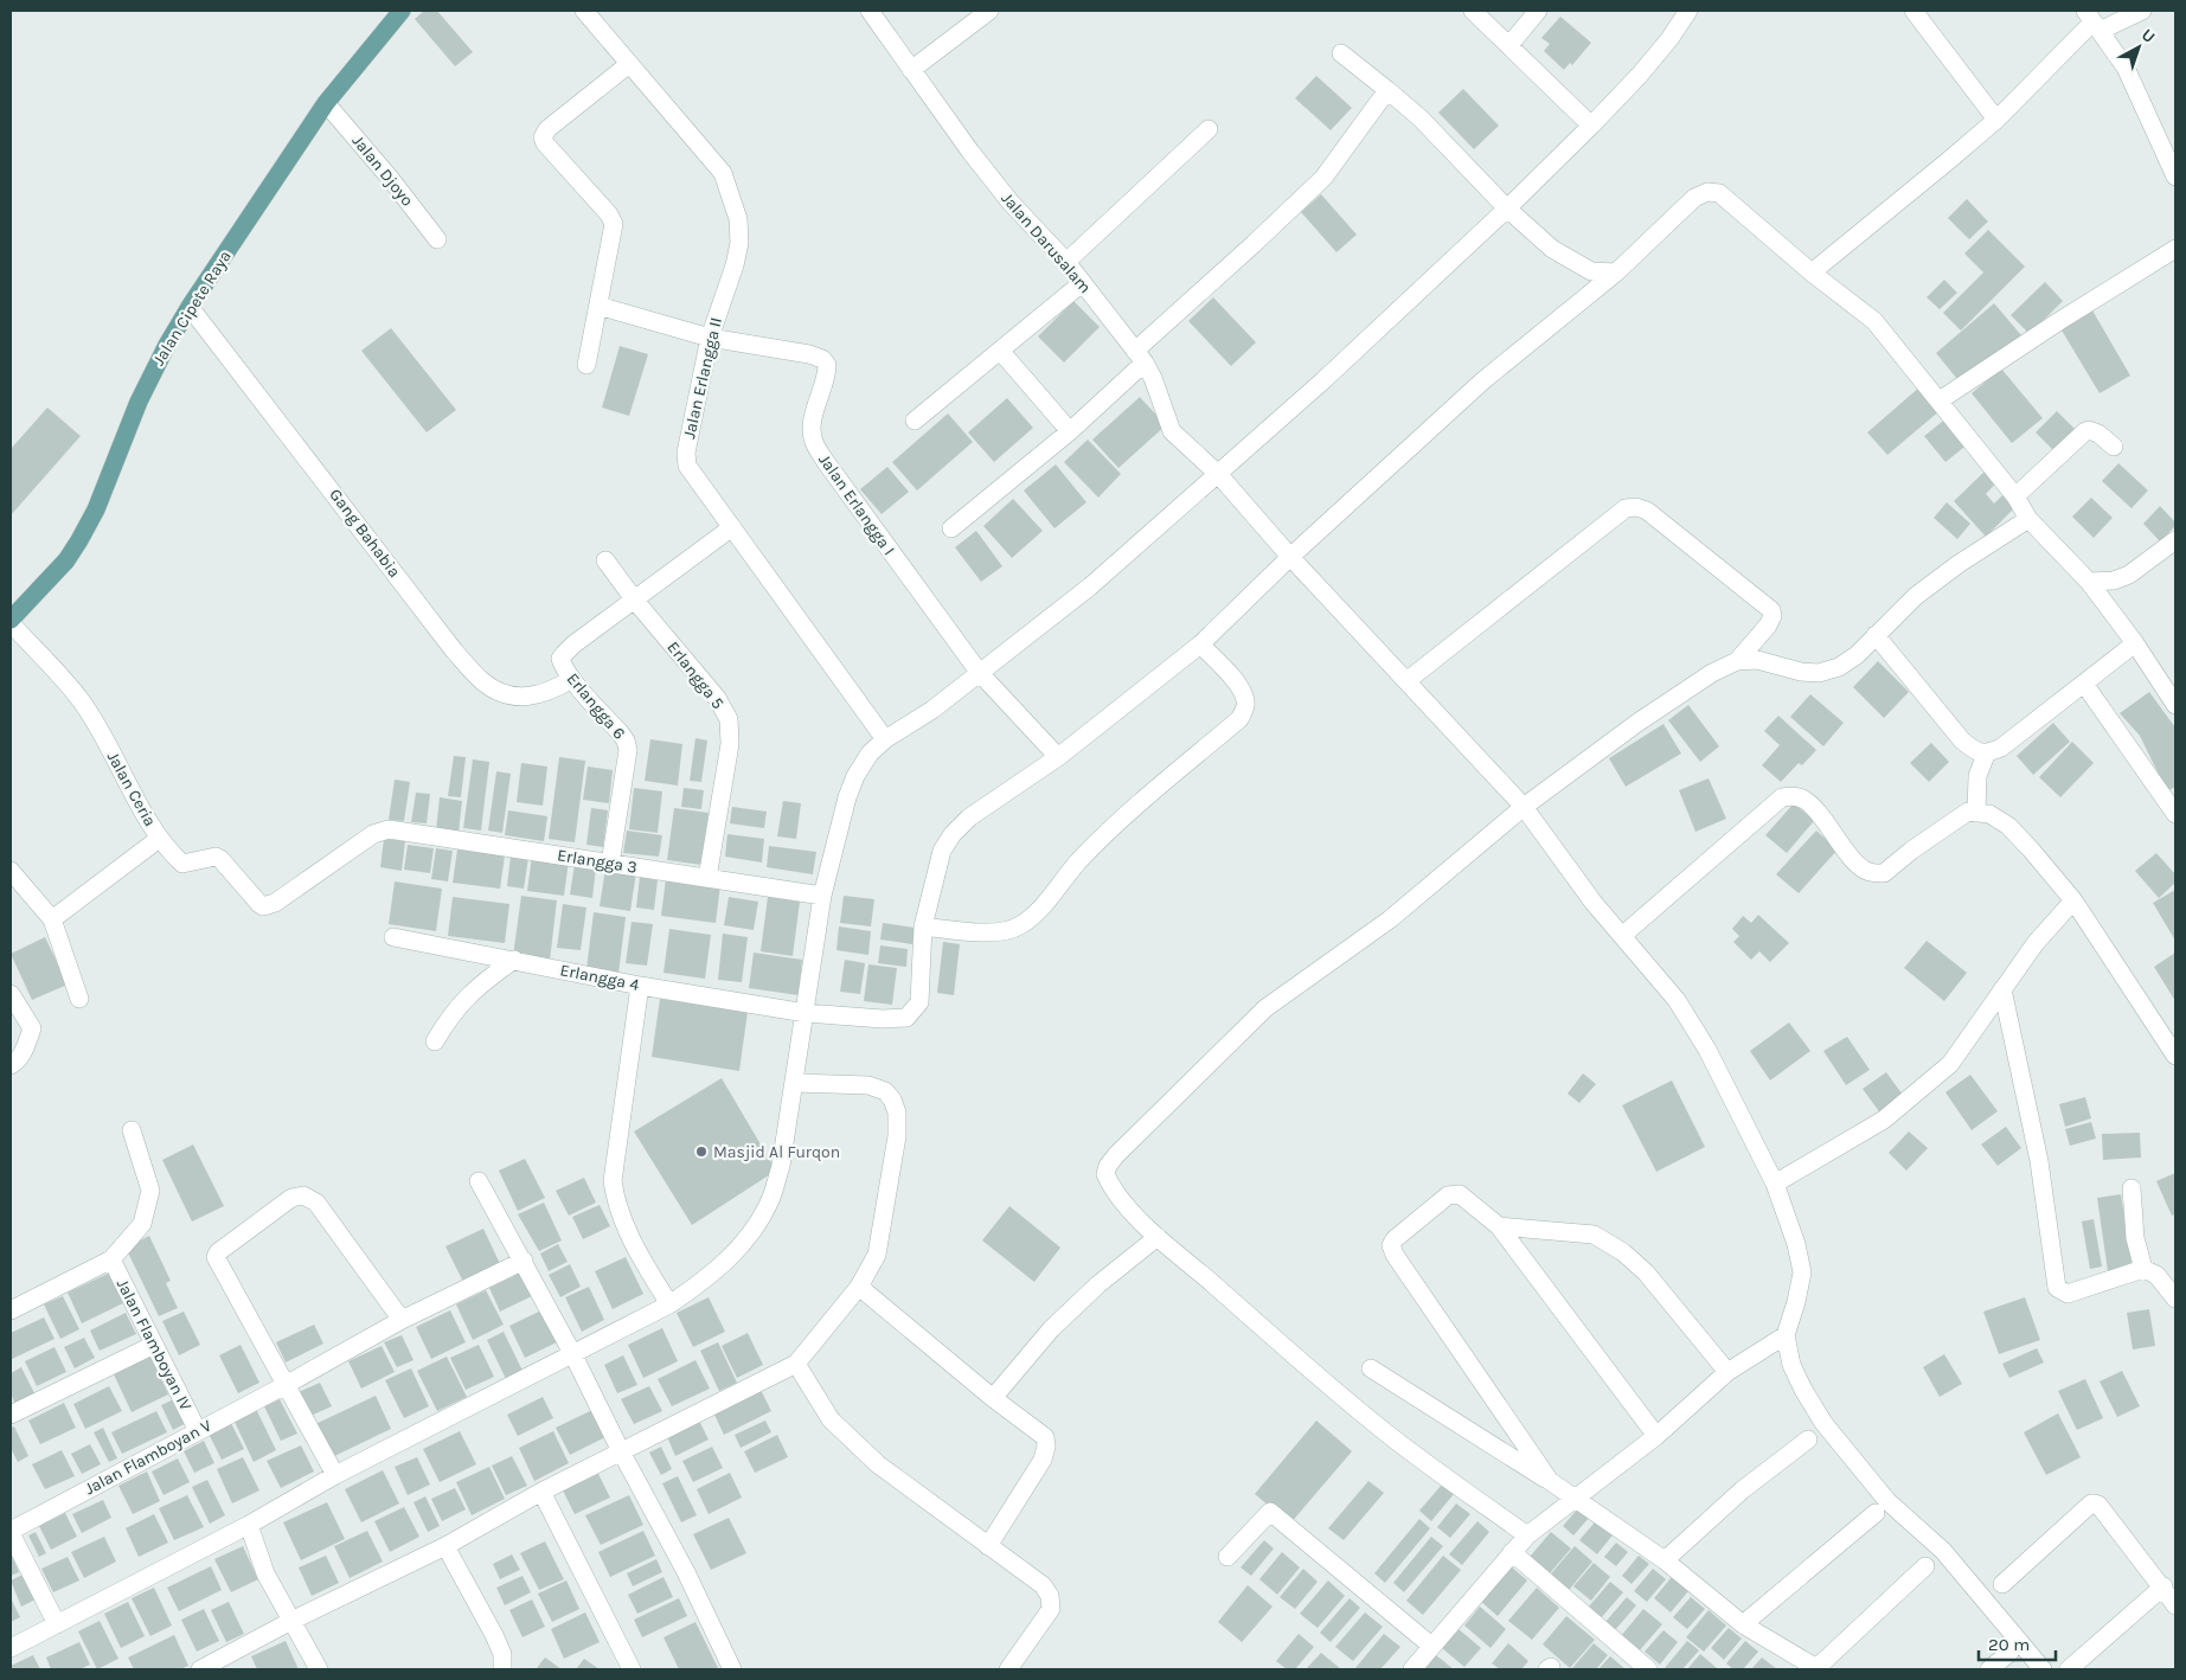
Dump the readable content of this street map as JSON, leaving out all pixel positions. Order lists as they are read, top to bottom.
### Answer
{
  "streets": {
    "main road": ["Jalan Cipete Raya"],
    "street": [
      "Jalan Djoyo",
      "Jalan Darusalam",
      "Jalan Erlangga II",
      "Jalan Erlangga I",
      "Gang Bahabia",
      "Erlangga 5",
      "Erlangga 6",
      "Jalan Ceria",
      "Erlangga 3",
      "Erlangga 4",
      "Jalan Flamboyan IV",
      "Jalan Flamboyan V"
    ]
  },
  "crossings": [
    ["Jalan Djoyo", "Jalan Cipete Raya"],
    ["Jalan Darusalam", "Erlangga 4"],
    ["Jalan Cipete Raya", "Gang Bahabia"],
    ["Jalan Cipete Raya", "Jalan Ceria"],
    ["Jalan Erlangga II", "Jalan Erlangga I"],
    ["Jalan Erlangga II", "Erlangga 6"],
    ["Gang Bahabia", "Erlangga 6"],
    ["Erlangga 5", "Erlangga 6"],
    ["Erlangga 5", "Erlangga 3"],
    ["Erlangga 6", "Erlangga 3"],
    ["Jalan Ceria", "Erlangga 3"],
    ["Jalan Flamboyan IV", "Jalan Flamboyan V"]
  ],
  "places": ["Masjid Al Furqon"],
  "scale_bar": "20 m",
  "north": "top right"
}
